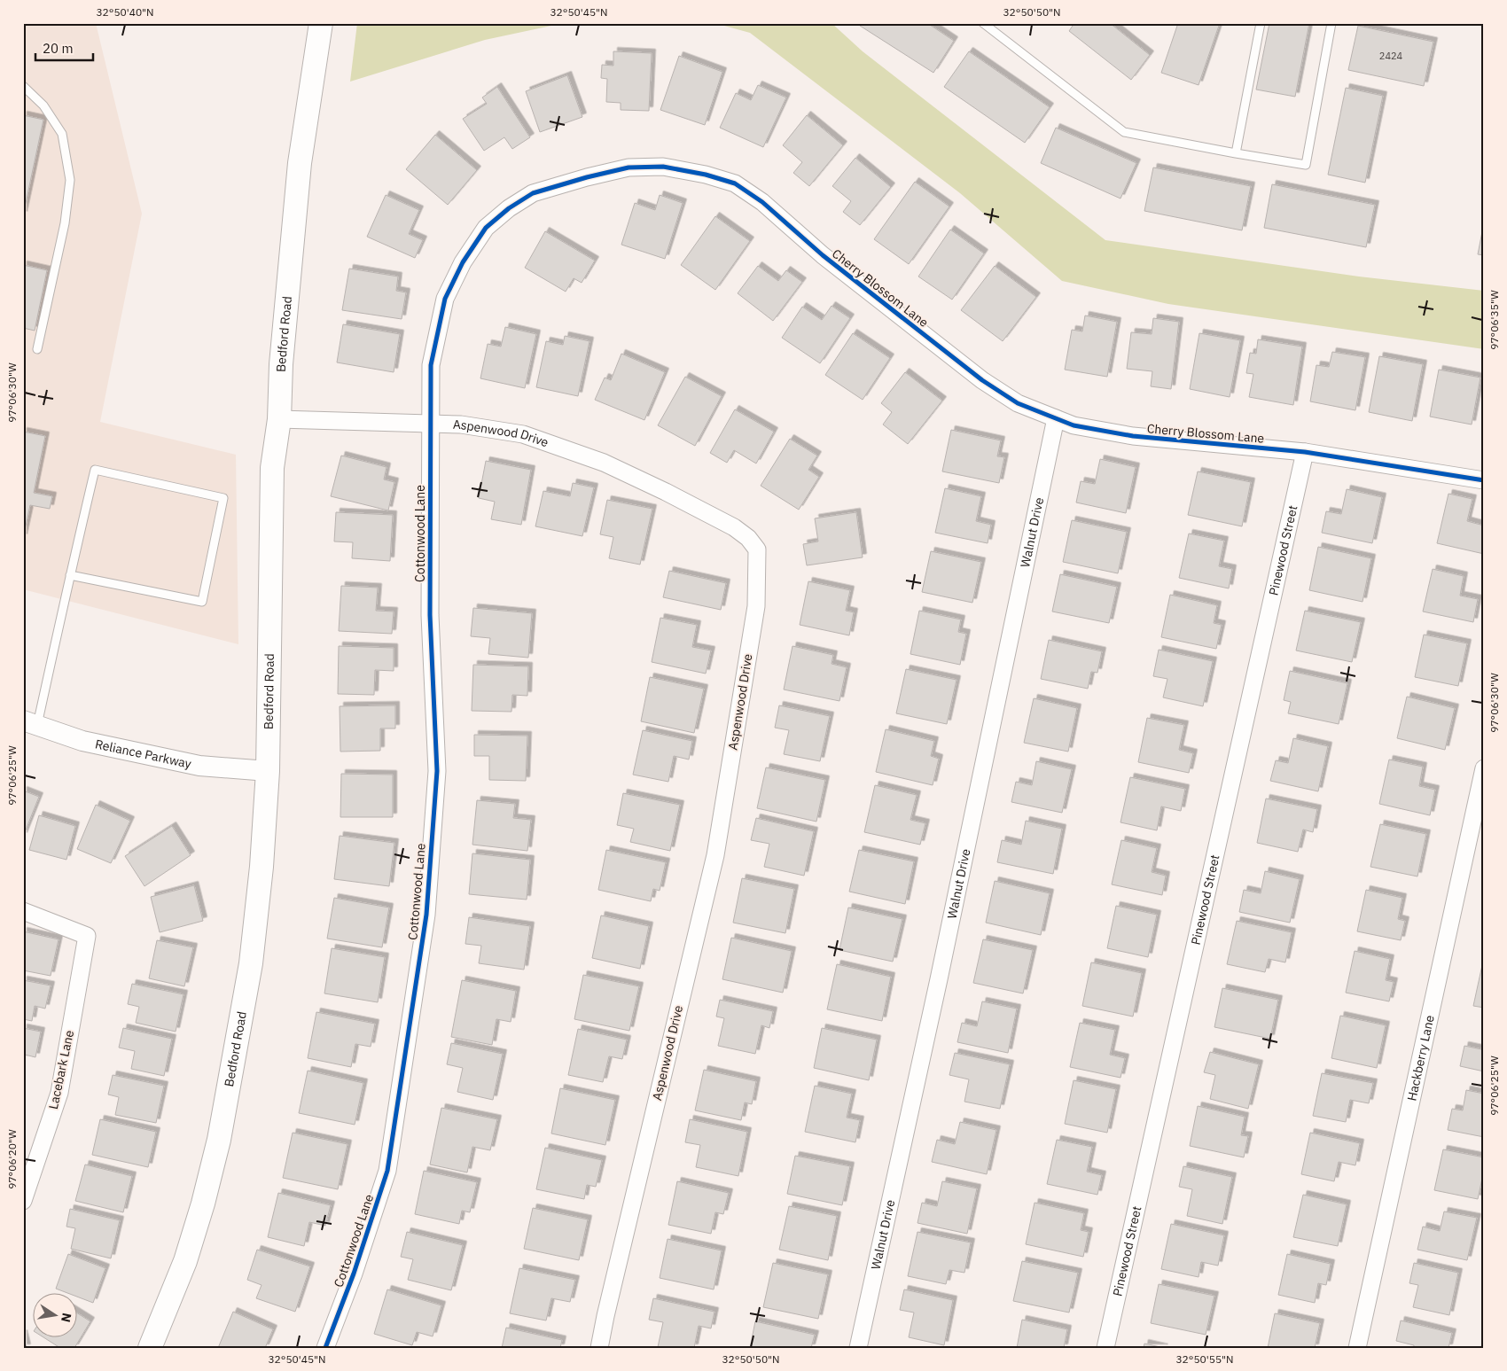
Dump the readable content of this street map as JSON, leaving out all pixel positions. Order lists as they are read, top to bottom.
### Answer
{
  "streets": {
    "main road": ["Bedford Road"],
    "street": [
      "Cherry Blossom Lane",
      "Aspenwood Drive",
      "Walnut Drive",
      "Cottonwood Lane",
      "Pinewood Street",
      "Reliance Parkway",
      "Hackberry Lane",
      "Lacebark Lane"
    ]
  },
  "crossings": [
    ["Cherry Blossom Lane", "Aspenwood Drive"],
    ["Cherry Blossom Lane", "Walnut Drive"],
    ["Cherry Blossom Lane", "Cottonwood Lane"],
    ["Cherry Blossom Lane", "Pinewood Street"],
    ["Bedford Road", "Aspenwood Drive"],
    ["Bedford Road", "Reliance Parkway"],
    ["Aspenwood Drive", "Cottonwood Lane"]
  ],
  "house_numbers": ["2424"],
  "scale_bar": "20 m",
  "north": "right",
  "coordinates": [
    "32°50'40\"N",
    "32°50'45\"N",
    "32°50'50\"N",
    "97°06'35\"W",
    "97°06'30\"W",
    "97°06'25\"W",
    "97°06'20\"W",
    "32°50'55\"N"
  ]
}
